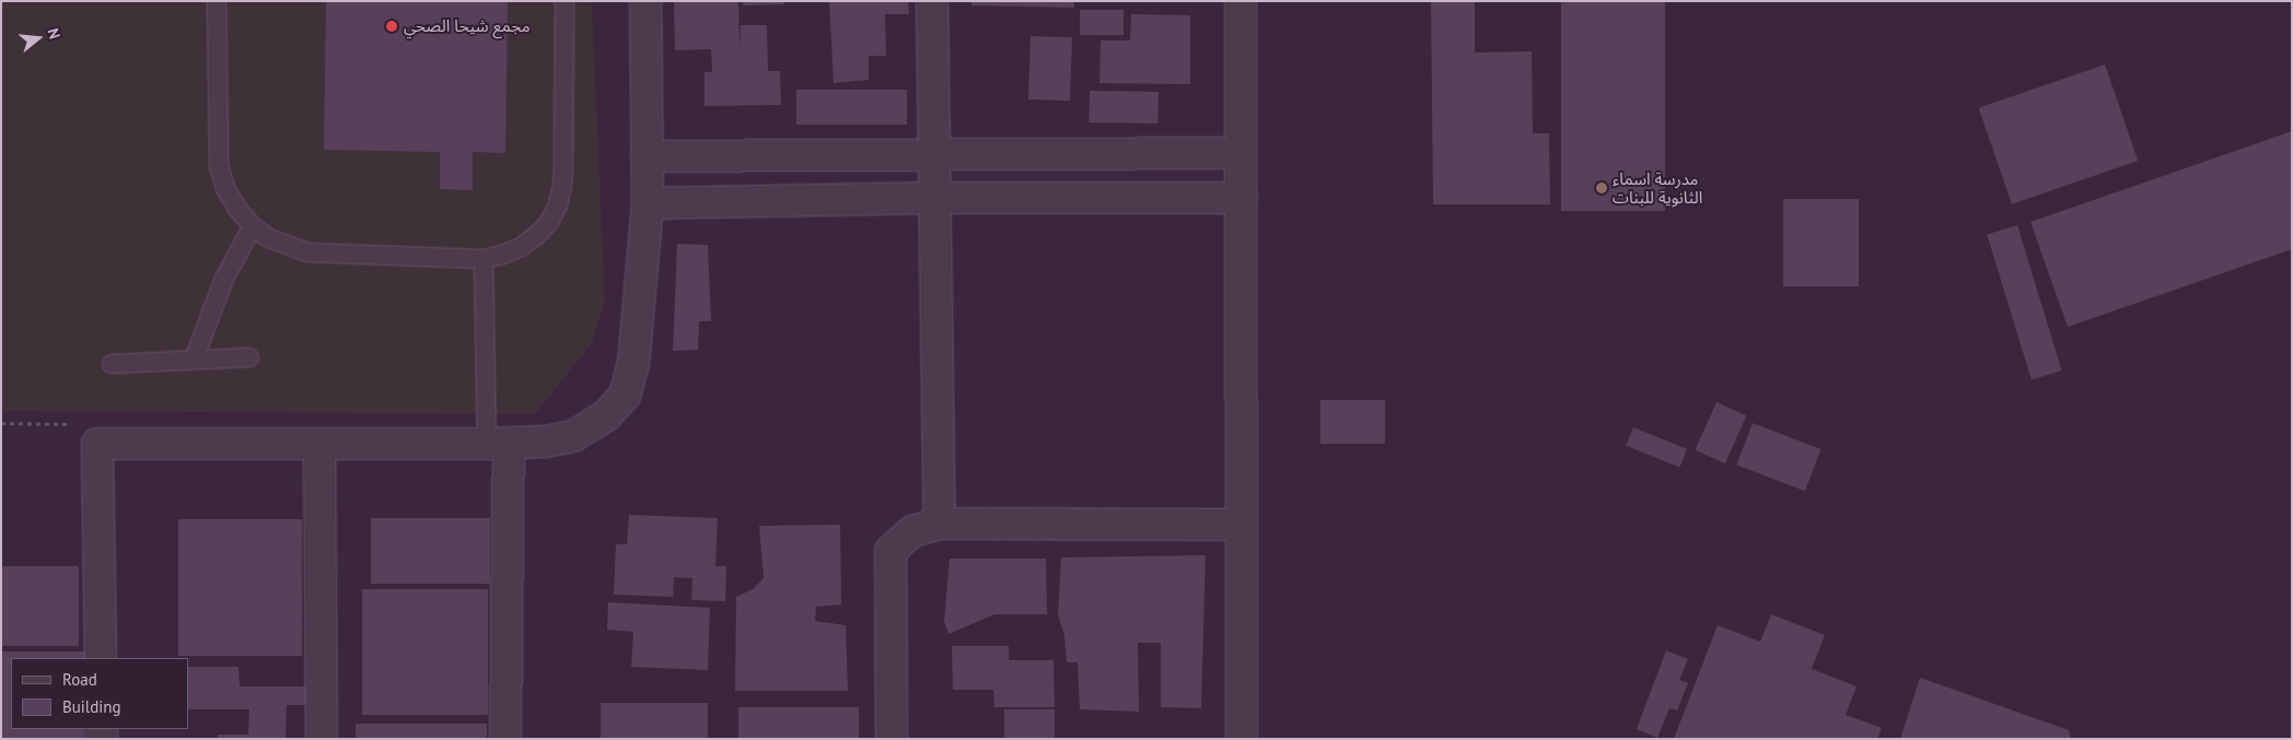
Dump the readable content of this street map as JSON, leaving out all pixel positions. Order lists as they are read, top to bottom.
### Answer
{
  "places": ["مجمع شيحا الصحي", "مدرسة اسماء الثانوية للبنات"],
  "legend": ["Road", "Building"],
  "north": "right"
}
